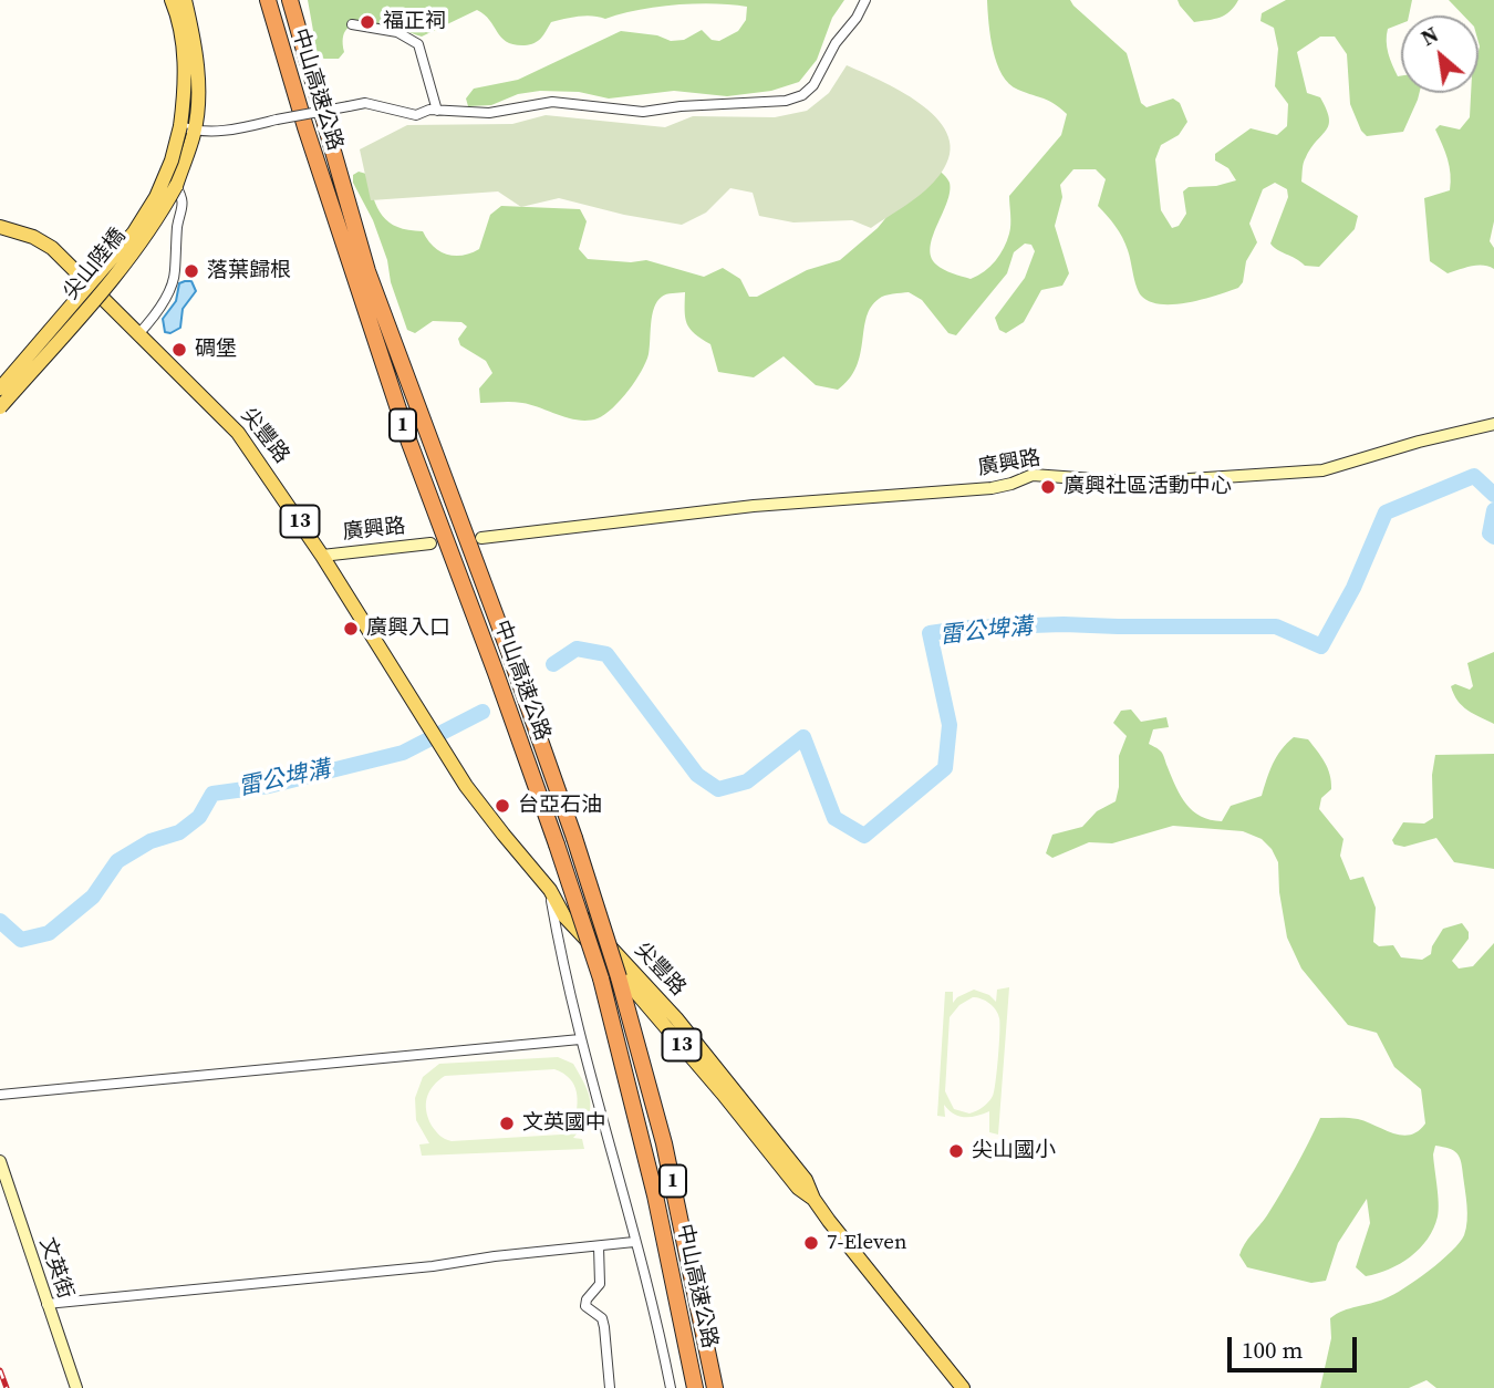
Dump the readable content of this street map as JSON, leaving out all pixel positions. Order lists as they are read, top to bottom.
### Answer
{
  "streets": {
    "highway": ["中山高速公路", "1"],
    "main road": ["尖山陸橋", "尖豐路", "13"],
    "street": ["廣興路", "文英街"]
  },
  "crossings": [
    ["尖豐路", "廣興路"]
  ],
  "water": ["雷公埤溝"],
  "places": [
    "福正祠",
    "落葉歸根",
    "碉堡",
    "廣興社區活動中心",
    "廣興入口",
    "台亞石油",
    "文英國中",
    "尖山國小",
    "7-Eleven"
  ],
  "scale_bar": "100 m",
  "north": "top left"
}
